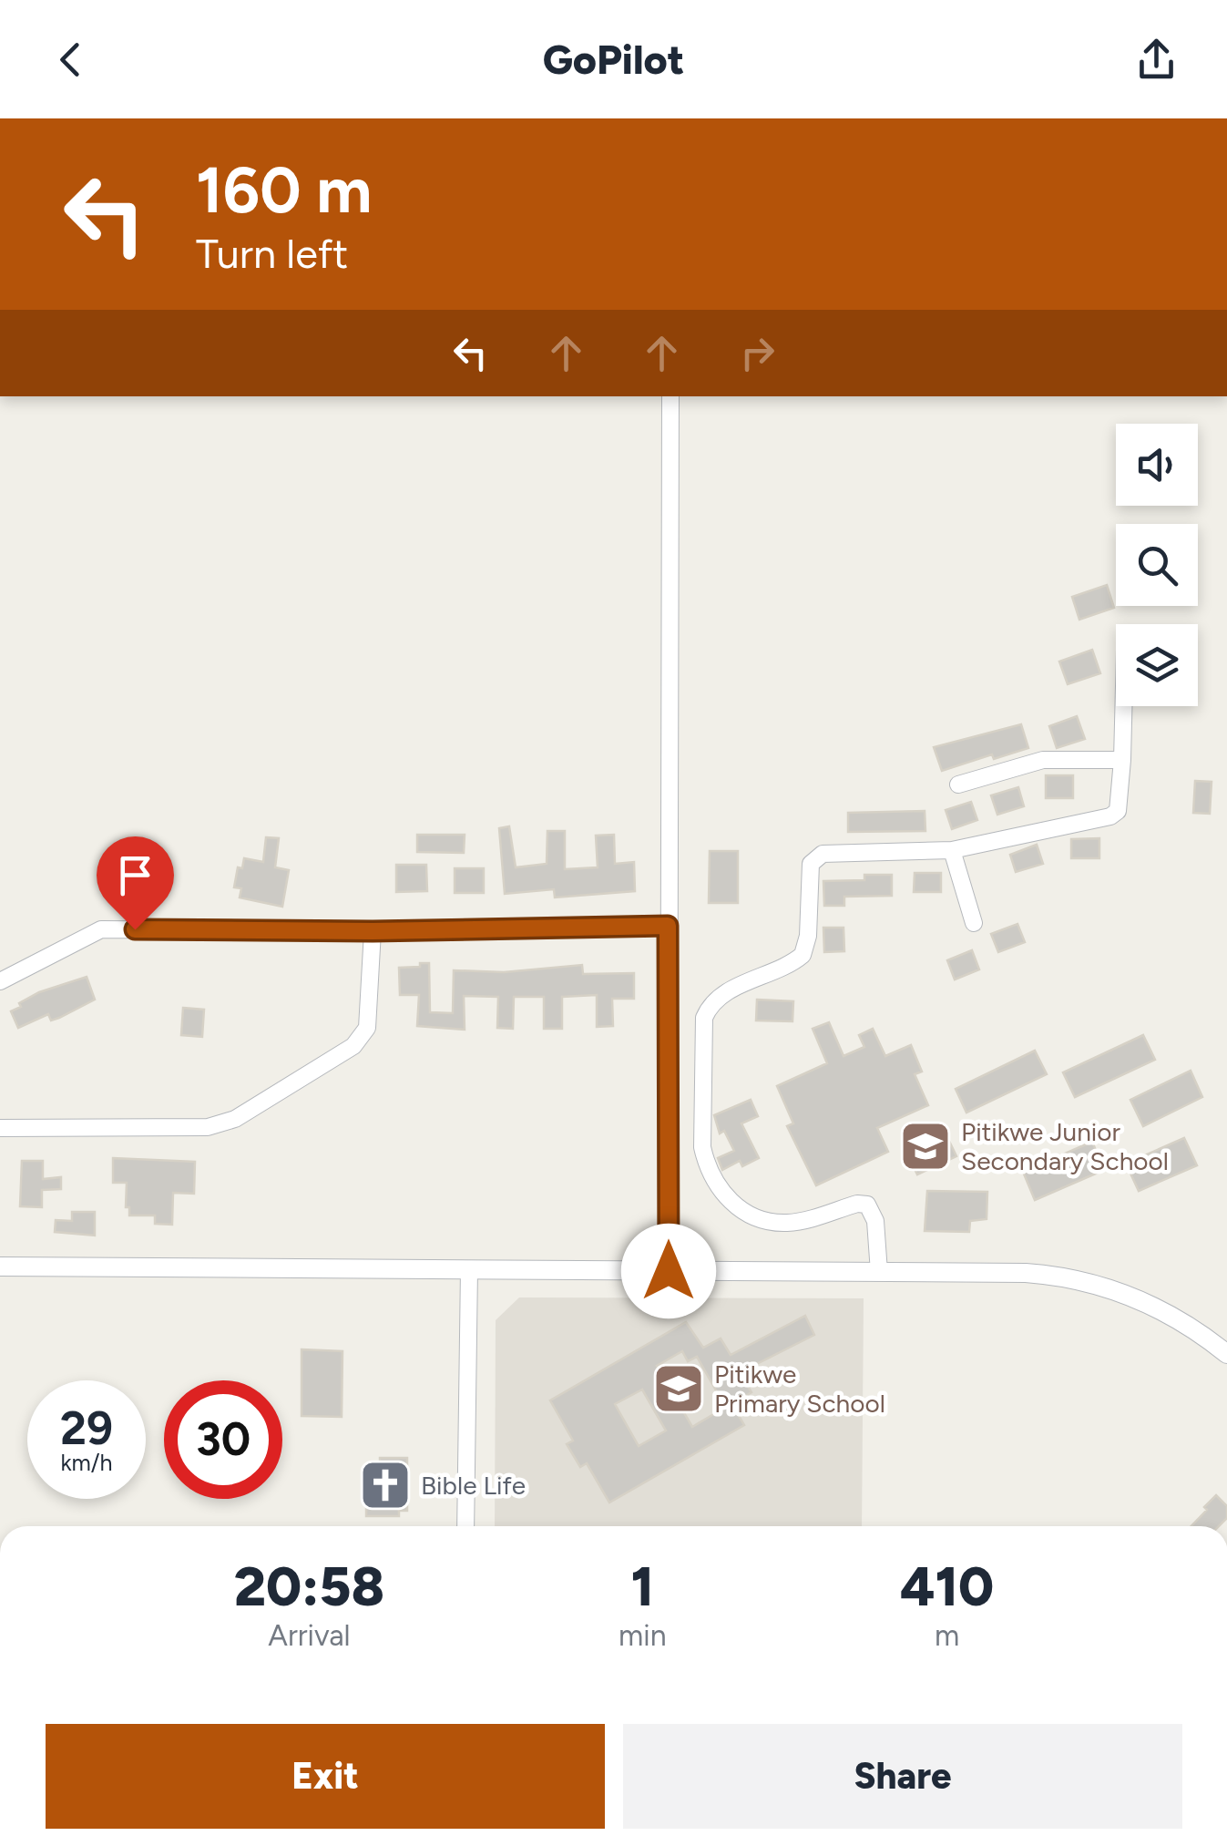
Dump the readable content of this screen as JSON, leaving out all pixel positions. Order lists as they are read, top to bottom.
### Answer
{
  "places": {
    "school or university": ["Pitikwe Junior Secondary School", "Pitikwe Primary School"],
    "church": ["Bible Life"]
  },
  "page": {
    "header": "GoPilot",
    "turn": ["160 m", "Turn left"],
    "speed": "29 km/h",
    "limit": "30",
    "eta": [
      "20:58",
      "Arrival",
      "1",
      "min",
      "410",
      "m"
    ],
    "buttons": ["Exit", "Share"]
  }
}
